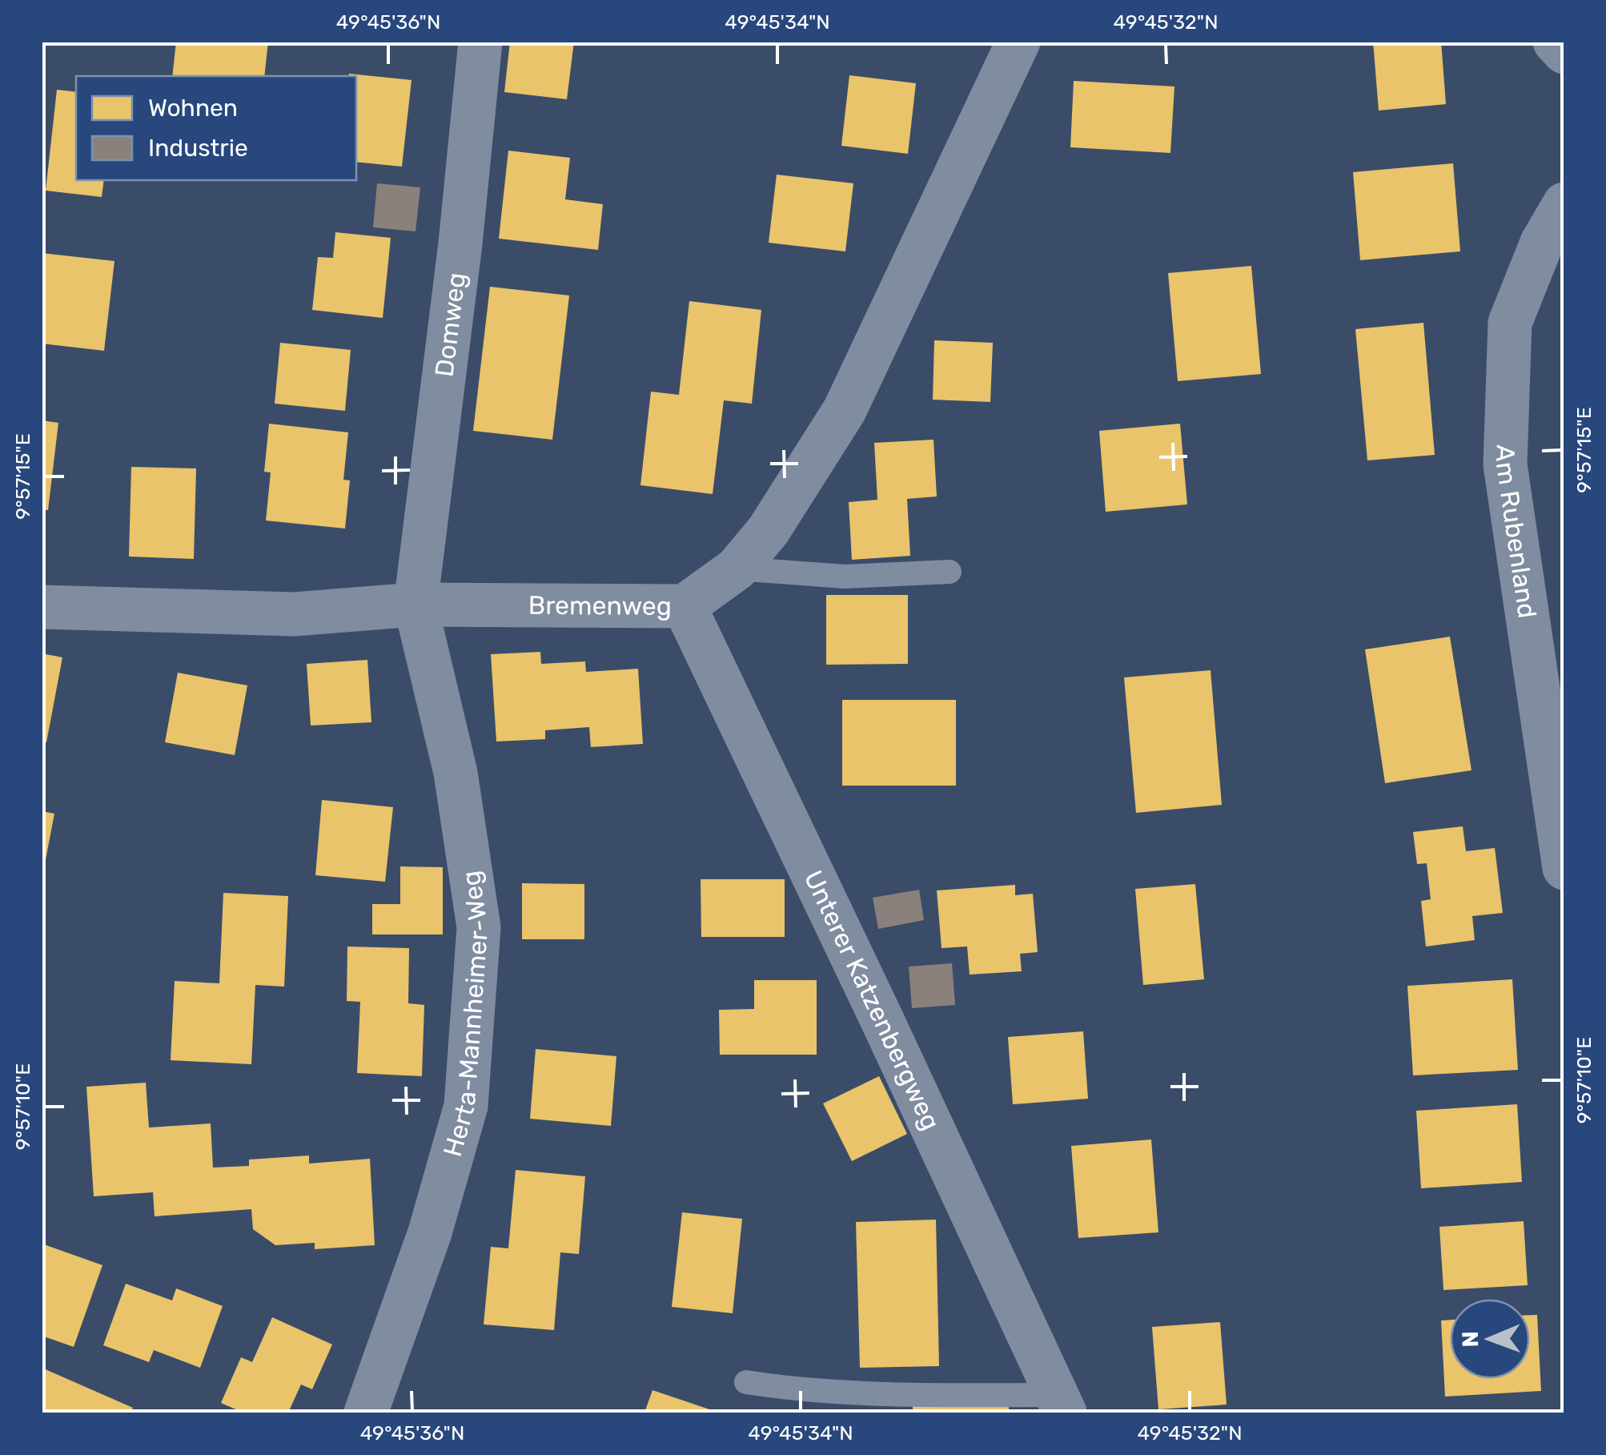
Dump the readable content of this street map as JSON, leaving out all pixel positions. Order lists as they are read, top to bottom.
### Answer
{
  "streets": {
    "street": [
      "Domweg",
      "Am Rubenland",
      "Bremenweg",
      "Unterer Katzenbergweg",
      "Herta-Mannheimer-Weg"
    ]
  },
  "crossings": [
    ["Domweg", "Bremenweg"],
    ["Domweg", "Herta-Mannheimer-Weg"],
    ["Bremenweg", "Unterer Katzenbergweg"],
    ["Bremenweg", "Herta-Mannheimer-Weg"]
  ],
  "legend": ["Wohnen", "Industrie"],
  "north": "left",
  "coordinates": [
    "49°45'36\"N",
    "49°45'34\"N",
    "49°45'32\"N",
    "9°57'15\"E",
    "9°57'10\"E"
  ]
}
